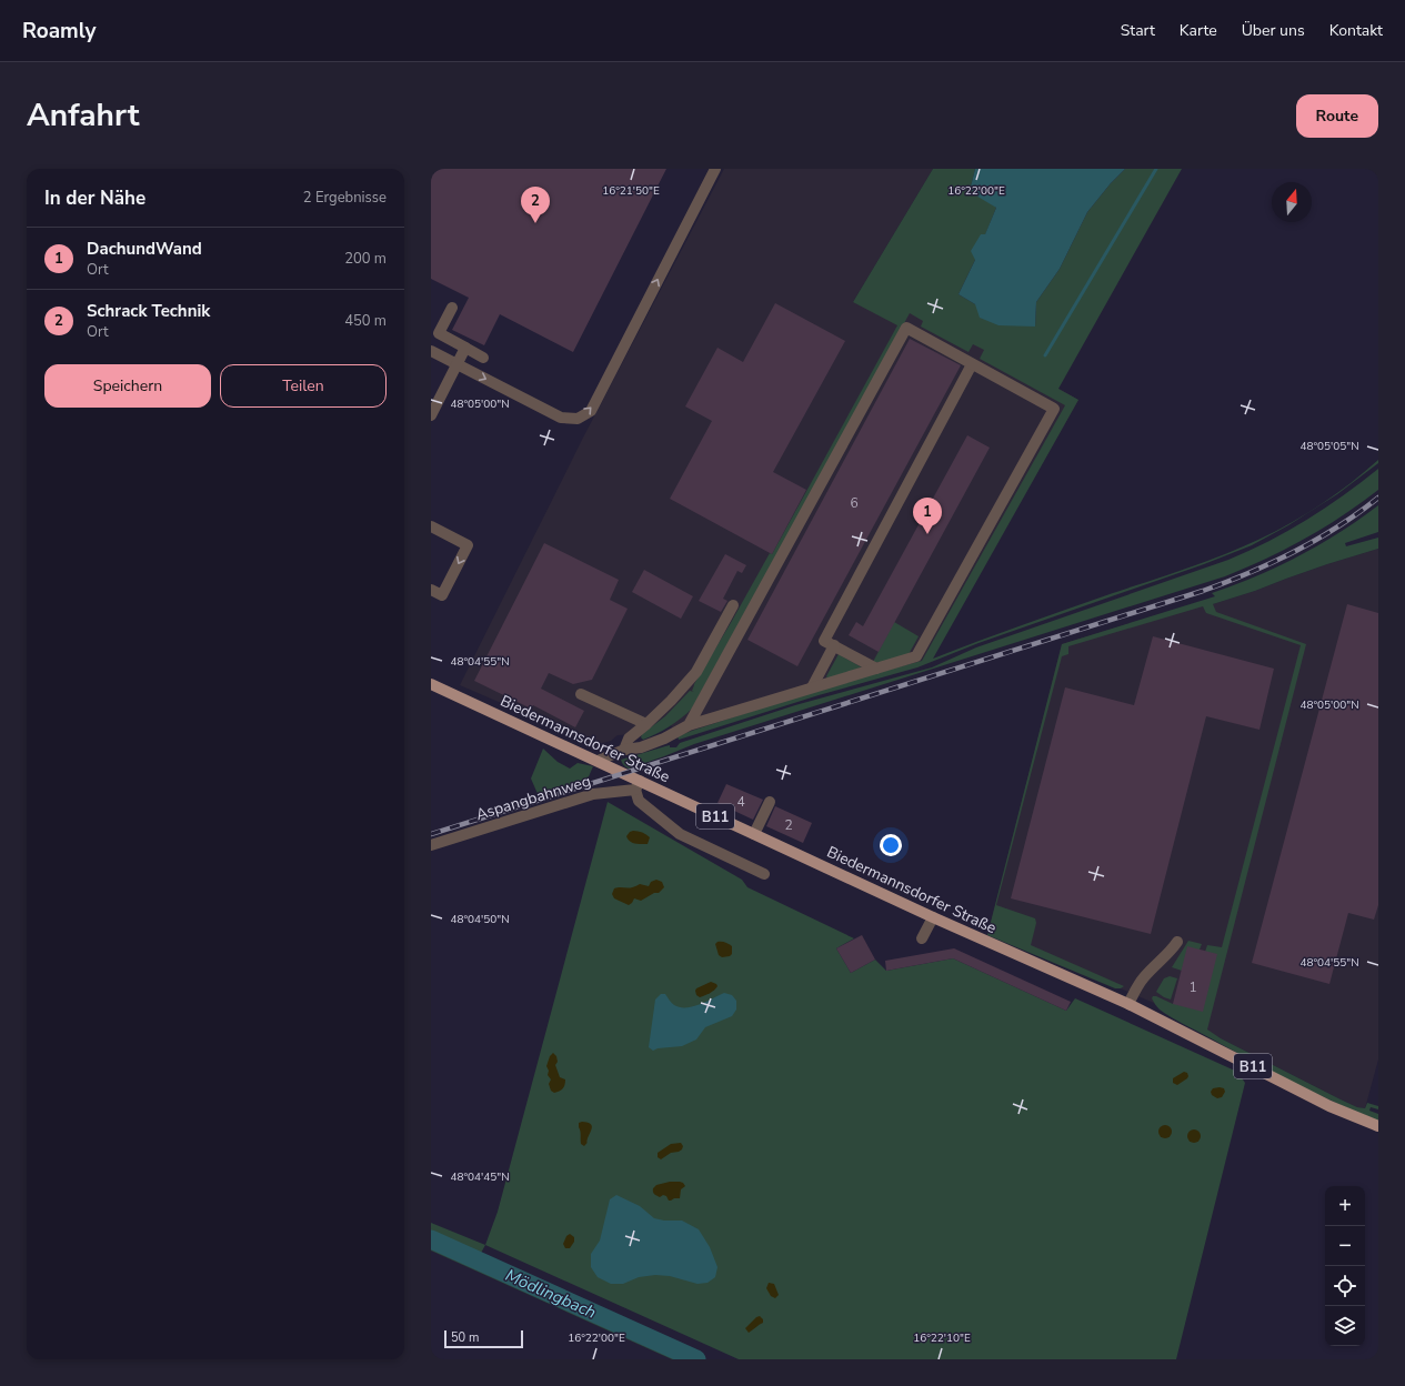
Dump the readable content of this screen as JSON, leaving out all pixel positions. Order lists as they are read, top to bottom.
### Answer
{
  "streets": {
    "main road": ["Biedermannsdorfer Straße", "B11"],
    "street": ["Aspangbahnweg"]
  },
  "crossings": [
    ["Biedermannsdorfer Straße", "Aspangbahnweg"]
  ],
  "water": ["Mödlingbach"],
  "house_numbers": [
    "6",
    "4",
    "2",
    "1"
  ],
  "scale_bar": "50 m",
  "north": "top",
  "page": {
    "header": "Roamly",
    "nav": [
      "Start",
      "Karte",
      "Über uns",
      "Kontakt"
    ],
    "title": "Anfahrt",
    "buttons": [
      "Route",
      ["Speichern", "Teilen"]
    ],
    "heading": ["In der Nähe", "2 Ergebnisse"],
    "pins": ["2", "1"],
    "list": [
      {
        "mark": "1",
        "name": "DachundWand",
        "note": "Ort",
        "value": "200 m"
      },
      {
        "mark": "2",
        "name": "Schrack Technik",
        "note": "Ort",
        "value": "450 m"
      }
    ],
    "map_buttons": ["+", "−"],
    "scale": "50 m"
  },
  "coordinates": [
    "16°21'50\"E",
    "16°22'00\"E",
    "48°05'00\"N",
    "48°05'05\"N",
    "48°04'55\"N",
    "48°04'50\"N",
    "48°04'45\"N",
    "16°22'10\"E"
  ]
}
